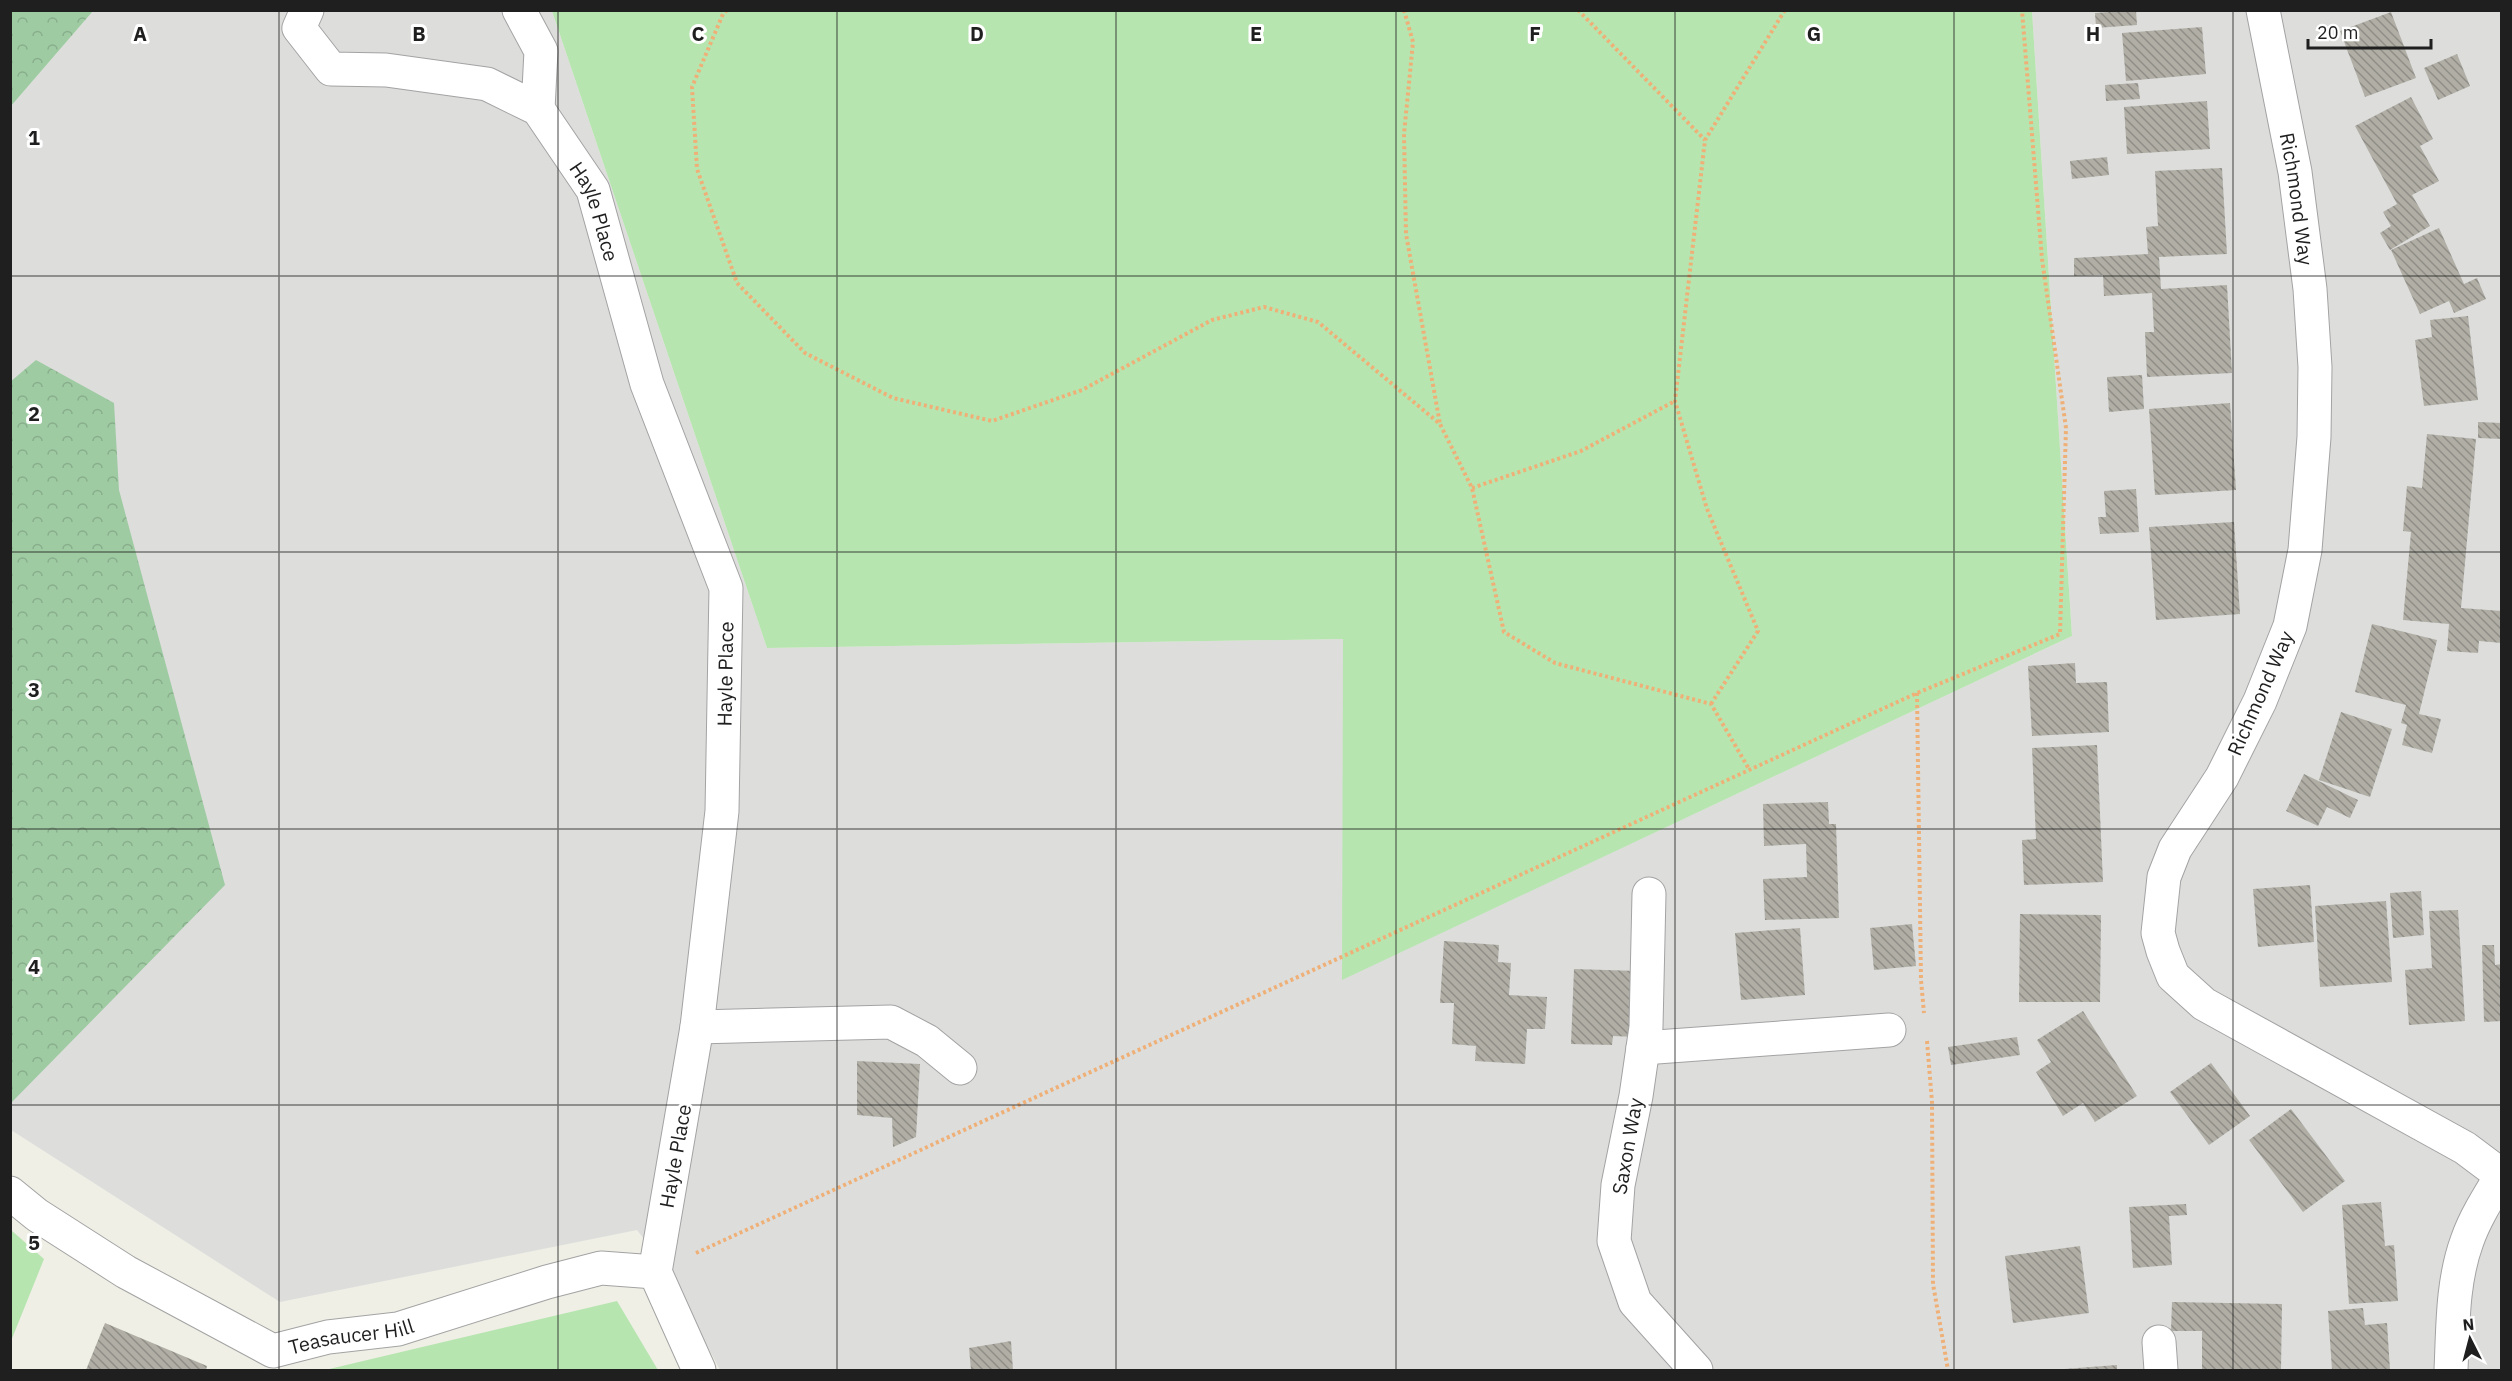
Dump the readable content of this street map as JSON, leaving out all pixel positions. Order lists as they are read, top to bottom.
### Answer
{
  "streets": {
    "street": [
      "Richmond Way",
      "Hayle Place",
      "Saxon Way",
      "Teasaucer Hill"
    ]
  },
  "crossings": [
    ["Hayle Place", "Teasaucer Hill"]
  ],
  "scale_bar": "20 m",
  "north": "top",
  "grid": {
    "columns": [
      "A",
      "B",
      "C",
      "D",
      "E",
      "F",
      "G",
      "H"
    ],
    "rows": [
      "1",
      "2",
      "3",
      "4",
      "5"
    ]
  }
}
